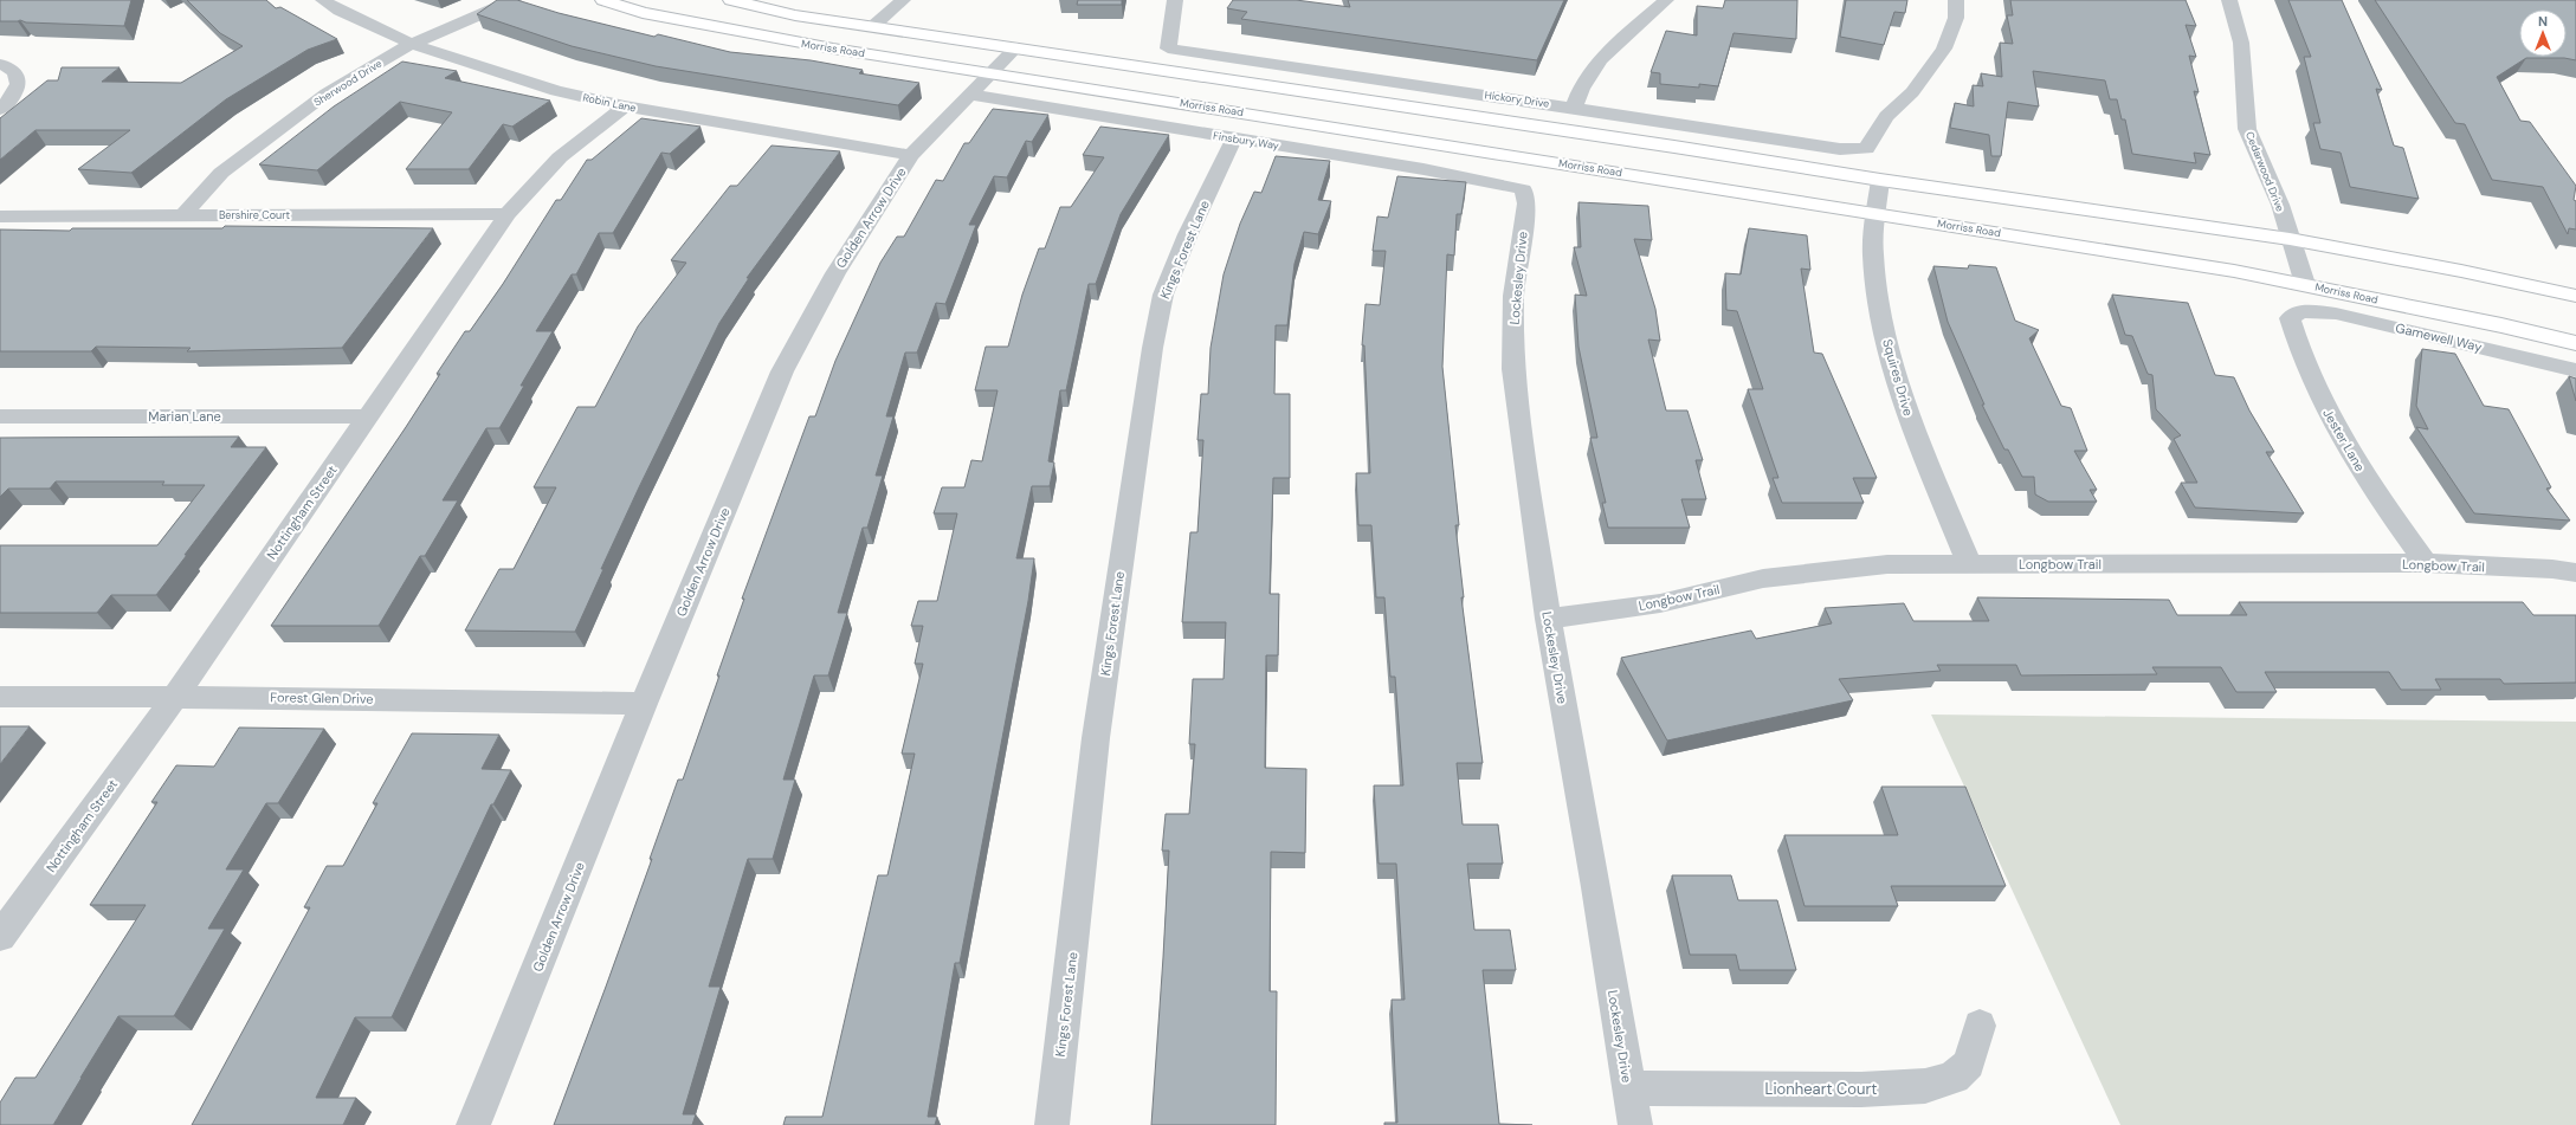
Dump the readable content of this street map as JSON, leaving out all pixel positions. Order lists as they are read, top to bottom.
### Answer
{
  "streets": {
    "main road": ["Morriss Road"],
    "street": [
      "Sherwood Drive",
      "Hickory Drive",
      "Robin Lane",
      "Finsbury Way",
      "Cedarwood Drive",
      "Bershire Court",
      "Golden Arrow Drive",
      "Kings Forest Lane",
      "Lockesley Drive",
      "Gamewell Way",
      "Squires Drive",
      "Marian Lane",
      "Jester Lane",
      "Nottingham Street",
      "Longbow Trail",
      "Forest Glen Drive",
      "Lionheart Court"
    ]
  },
  "crossings": [
    ["Morriss Road", "Cedarwood Drive"],
    ["Morriss Road", "Golden Arrow Drive"],
    ["Morriss Road", "Squires Drive"],
    ["Sherwood Drive", "Robin Lane"],
    ["Sherwood Drive", "Bershire Court"],
    ["Robin Lane", "Golden Arrow Drive"],
    ["Robin Lane", "Nottingham Street"],
    ["Finsbury Way", "Golden Arrow Drive"],
    ["Finsbury Way", "Kings Forest Lane"],
    ["Finsbury Way", "Lockesley Drive"],
    ["Bershire Court", "Nottingham Street"],
    ["Golden Arrow Drive", "Forest Glen Drive"],
    ["Lockesley Drive", "Longbow Trail"],
    ["Lockesley Drive", "Lionheart Court"],
    ["Gamewell Way", "Jester Lane"],
    ["Squires Drive", "Longbow Trail"],
    ["Marian Lane", "Nottingham Street"],
    ["Jester Lane", "Longbow Trail"],
    ["Nottingham Street", "Forest Glen Drive"]
  ],
  "north": "top"
}
